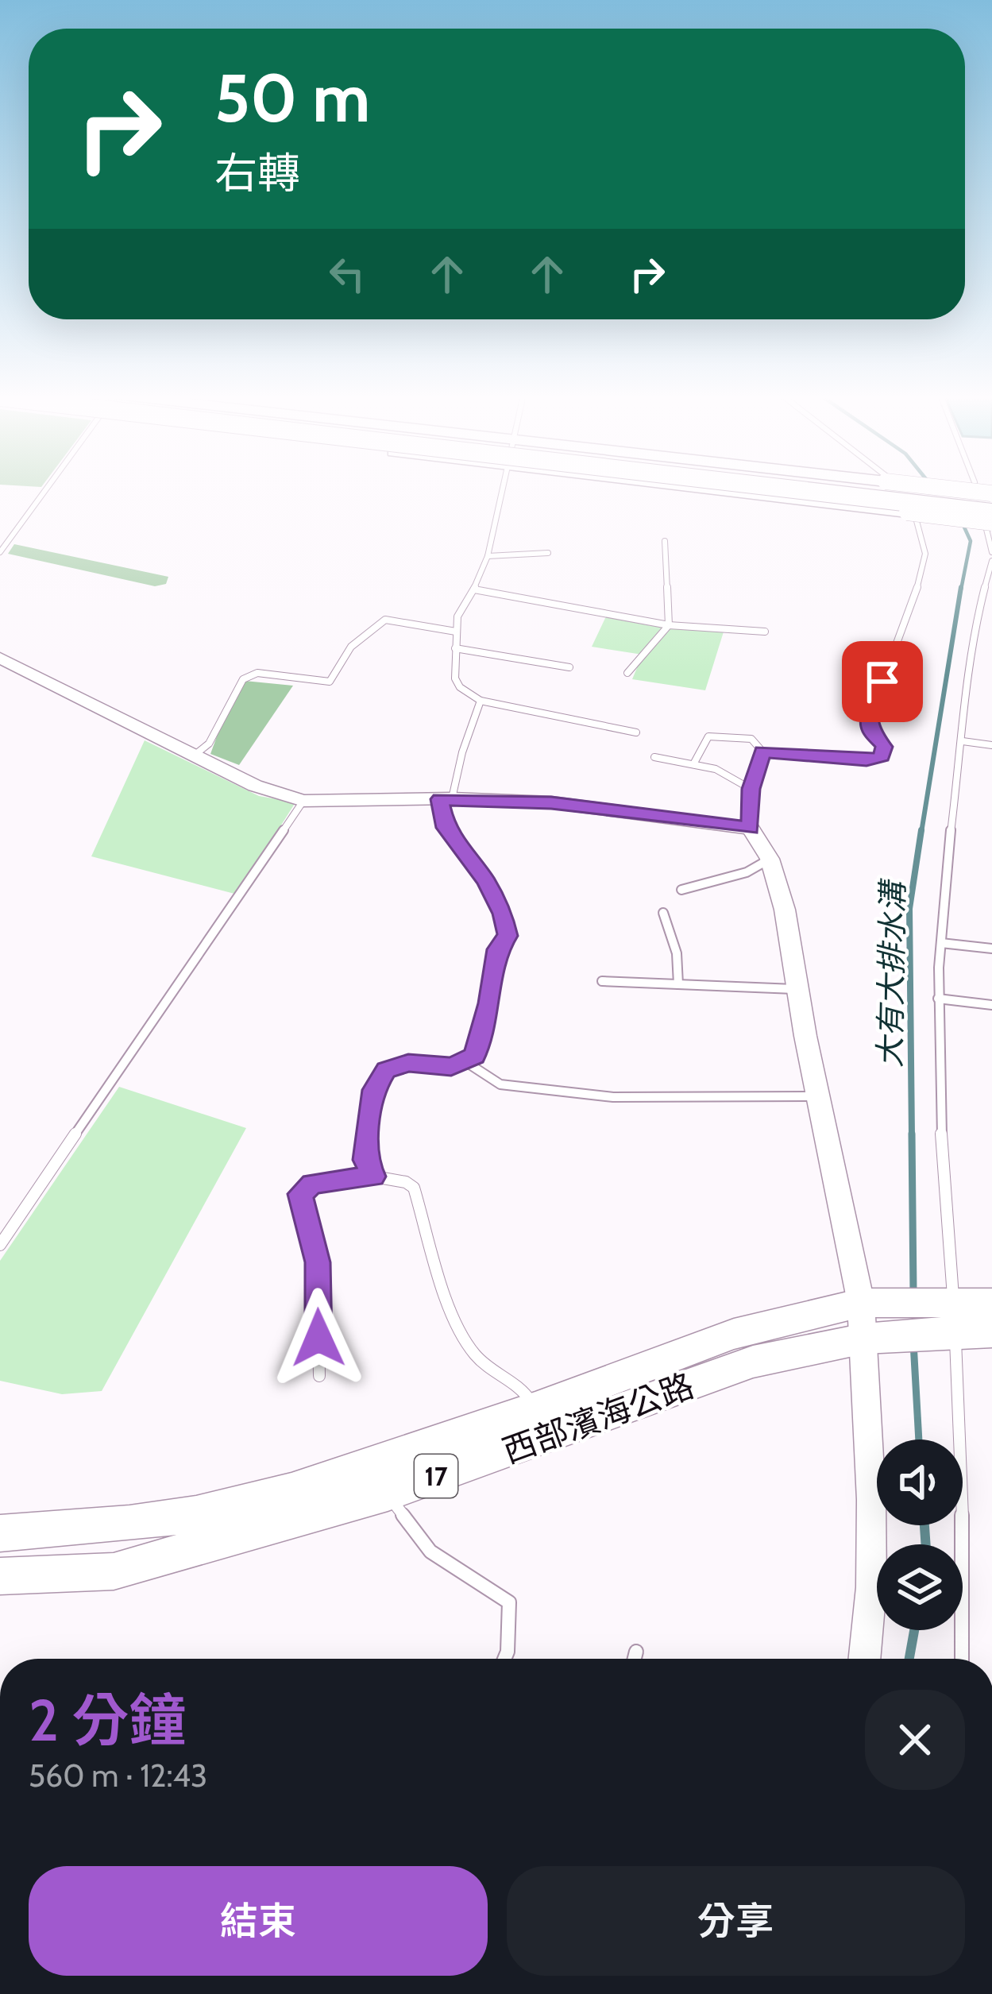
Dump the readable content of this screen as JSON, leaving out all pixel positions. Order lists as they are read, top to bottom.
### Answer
{
  "streets": {
    "main road": ["西部濱海公路", "17"]
  },
  "crossings": [
    ["西部濱海公路", "17"]
  ],
  "water": ["大有大排水溝"],
  "page": {
    "turn": ["50 m", "右轉"],
    "heading": ["2 分鐘", "560 m · 12:43"],
    "buttons": ["結束", "分享"]
  }
}
